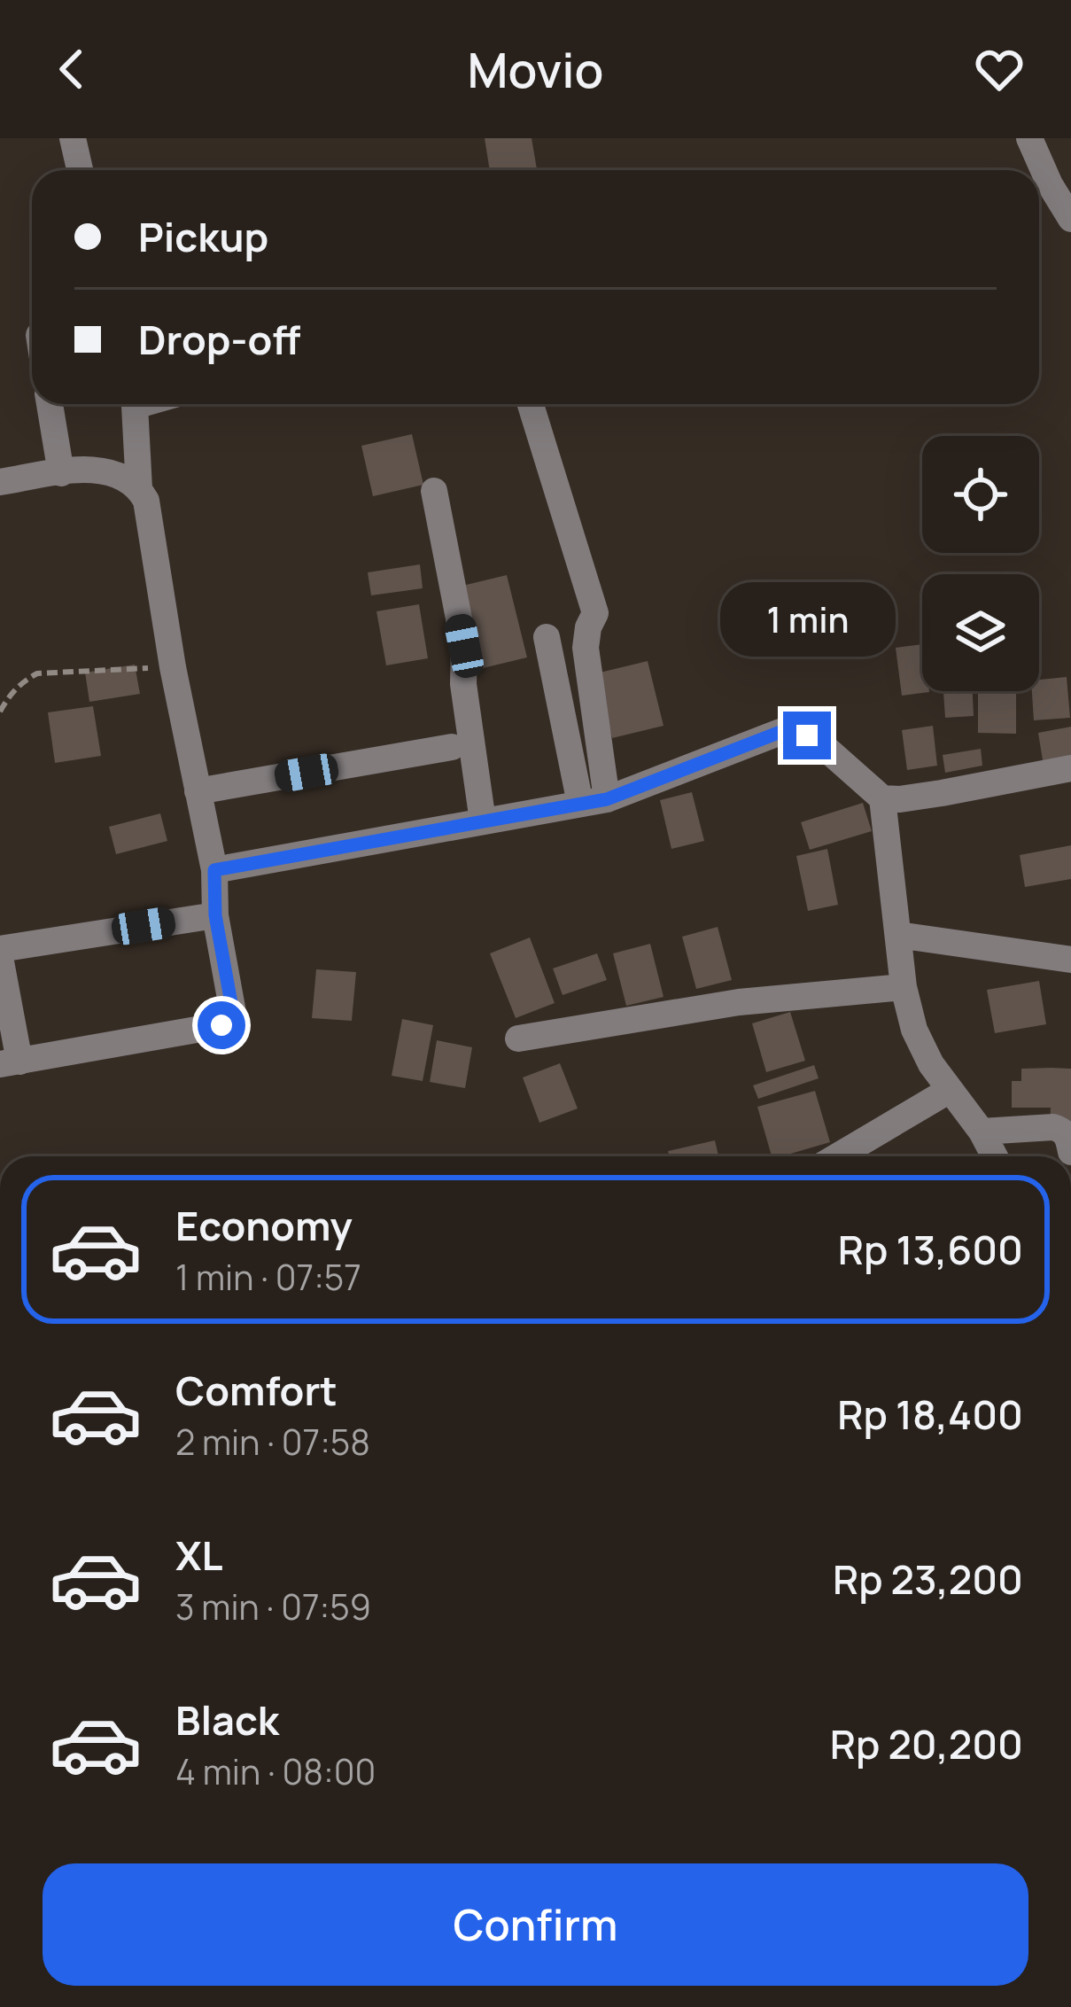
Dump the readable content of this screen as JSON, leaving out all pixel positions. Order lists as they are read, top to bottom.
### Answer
{
  "page": {
    "header": "Movio",
    "banner": ["Pickup", "Drop-off"],
    "bubble": "1 min",
    "list": [
      {
        "name": "Economy",
        "note": "1 min · 07:57",
        "value": "Rp 13,600"
      },
      {
        "name": "Comfort",
        "note": "2 min · 07:58",
        "value": "Rp 18,400"
      },
      {
        "name": "XL",
        "note": "3 min · 07:59",
        "value": "Rp 23,200"
      },
      {
        "name": "Black",
        "note": "4 min · 08:00",
        "value": "Rp 20,200"
      }
    ],
    "buttons": "Confirm"
  }
}
